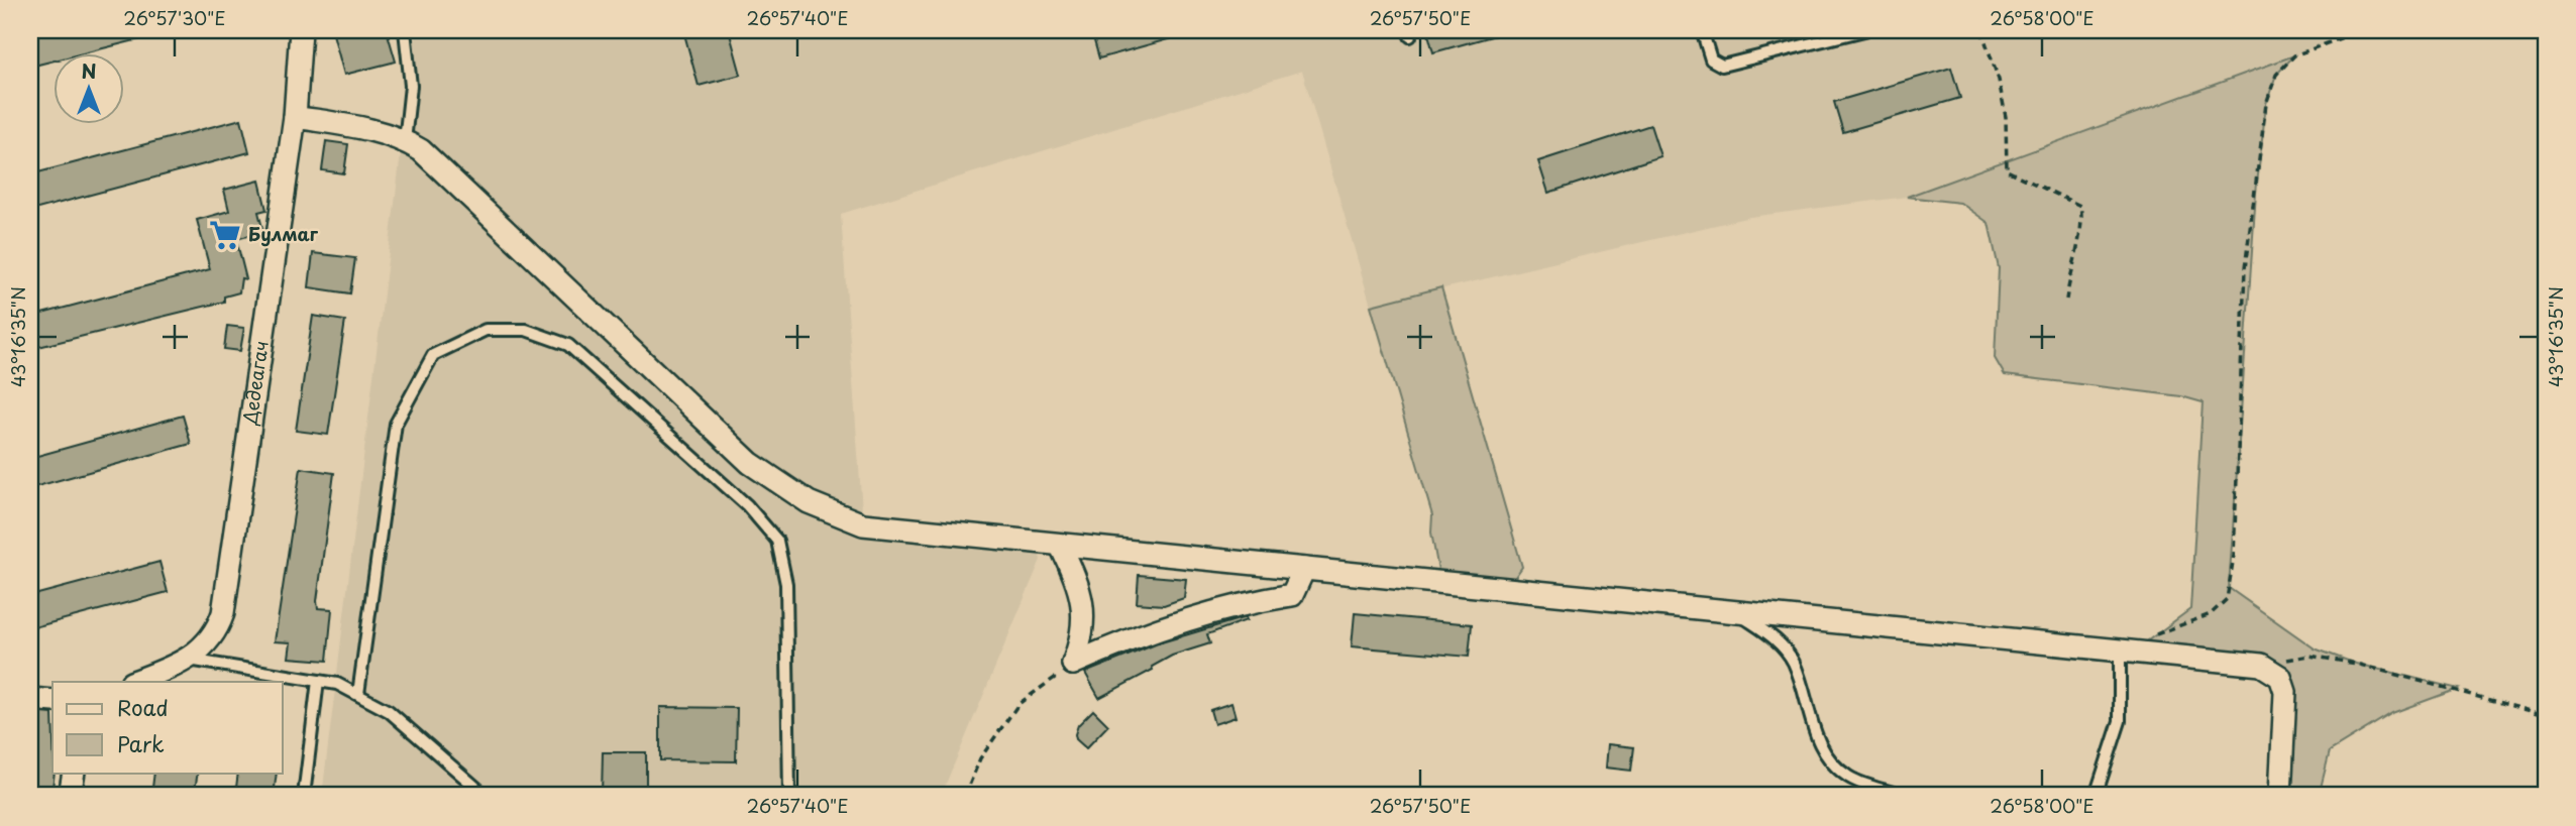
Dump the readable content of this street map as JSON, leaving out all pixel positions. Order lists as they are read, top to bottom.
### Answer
{
  "streets": {
    "street": ["Дедеагач"]
  },
  "places": {
    "supermarket": ["Булмаг"]
  },
  "legend": ["Road", "Park"],
  "north": "top",
  "coordinates": [
    "26°57'30\"E",
    "26°57'40\"E",
    "26°57'50\"E",
    "26°58'00\"E",
    "43°16'35\"N"
  ]
}
